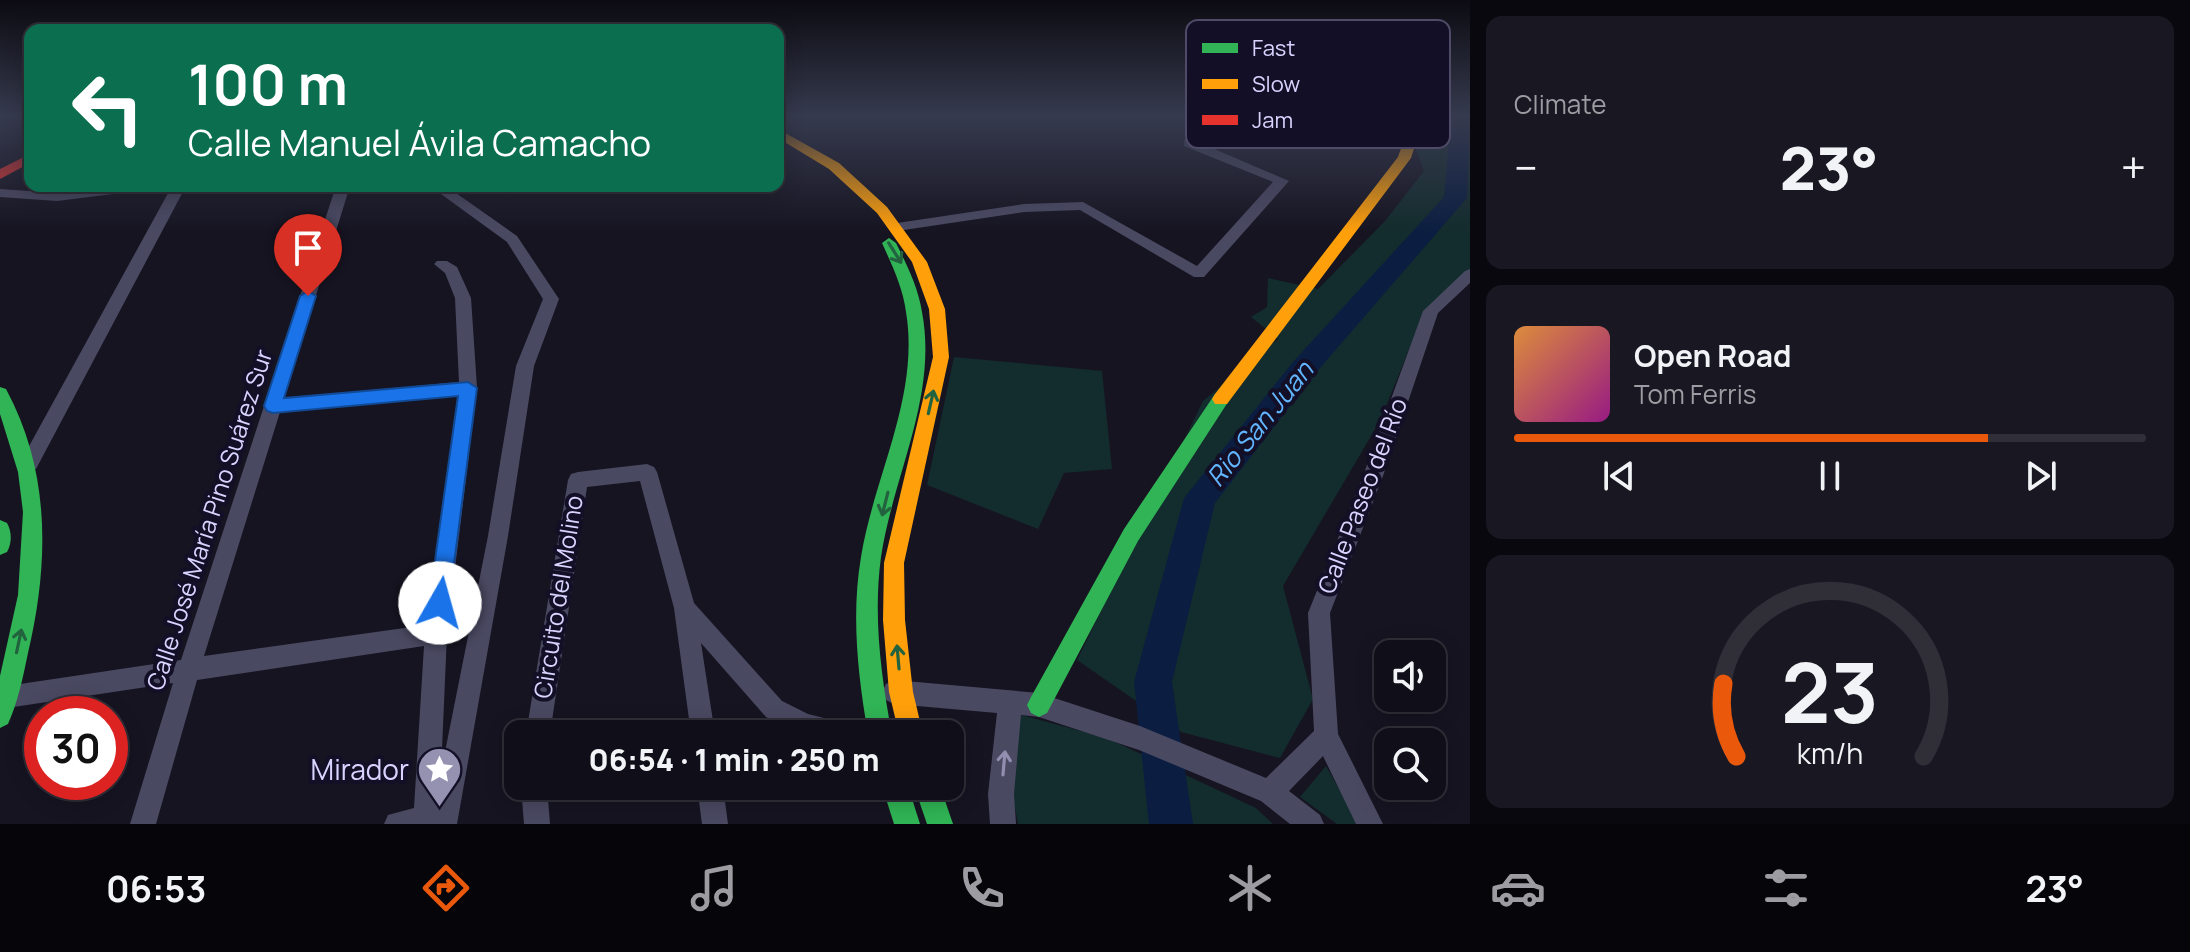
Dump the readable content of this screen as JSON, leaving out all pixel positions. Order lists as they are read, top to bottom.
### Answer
{
  "streets": {
    "street": ["Calle Paseo del Río", "Calle José María Pino Suárez Sur", "Circuito del Molino"]
  },
  "water": ["Rio San Juan"],
  "places": {
    "place": ["Mirador"]
  },
  "legend": ["Fast", "Slow", "Jam"],
  "page": {
    "tile": "Climate",
    "turn": ["100 m", "Calle Manuel Ávila Camacho"],
    "heat": ["−", "23°", "+"],
    "song": ["Open Road", "Tom Ferris"],
    "limit": "30",
    "trip": "06:54 · 1 min · 250 m",
    "tabs": ["06:53", "23°"],
    "gauge": ["23", "km/h"]
  }
}
